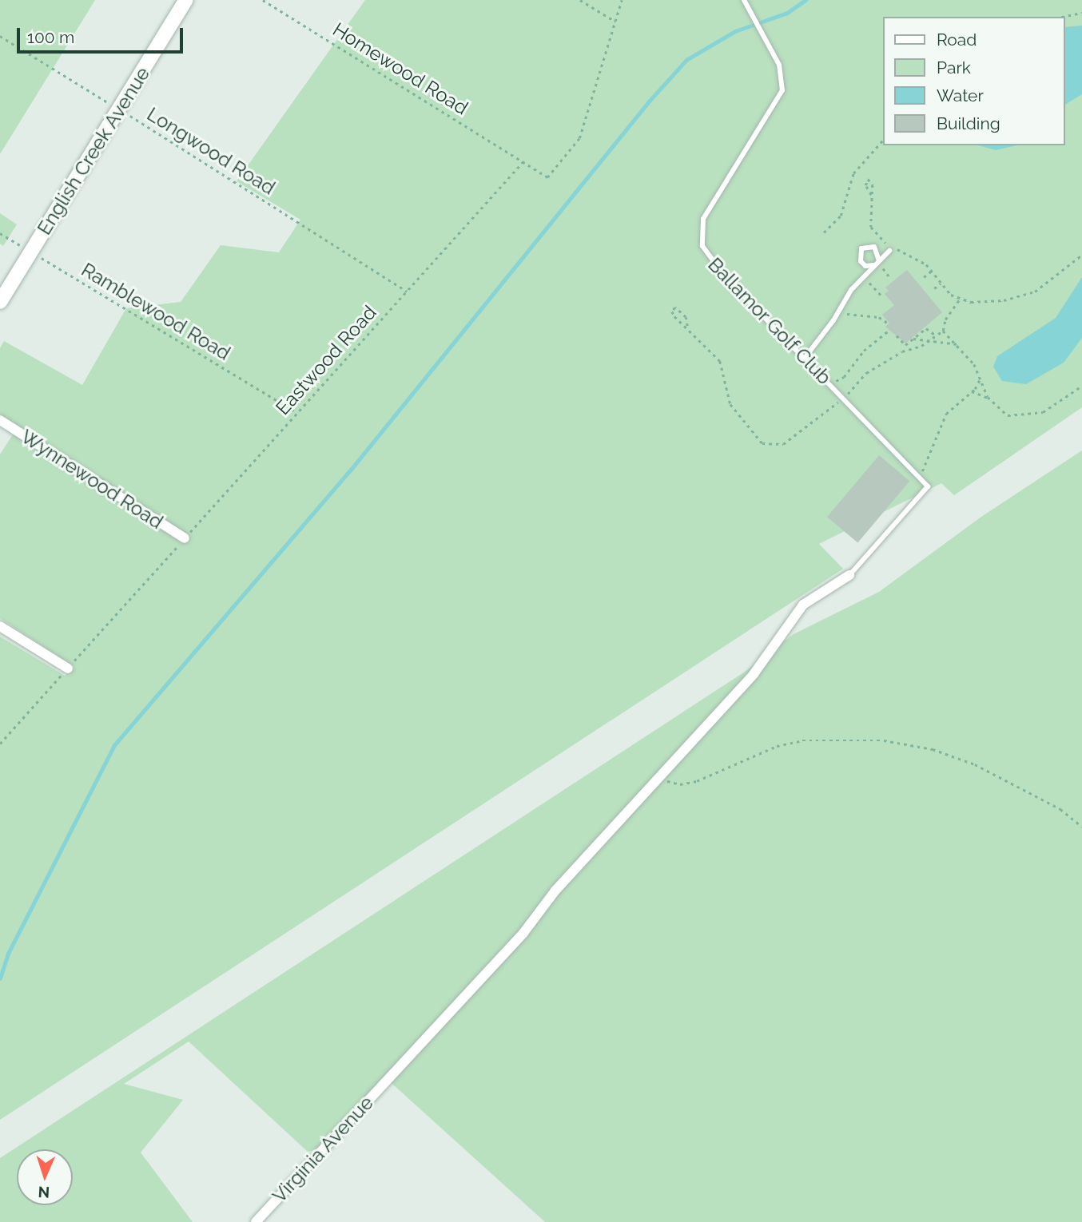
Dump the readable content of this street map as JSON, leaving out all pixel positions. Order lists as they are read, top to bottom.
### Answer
{
  "streets": {
    "main road": ["English Creek Avenue"],
    "street": ["Wynnewood Road", "Virginia Avenue"],
    "lane": ["Ballamor Golf Club"],
    "path": [
      "Homewood Road",
      "Longwood Road",
      "Ramblewood Road",
      "Eastwood Road"
    ]
  },
  "crossings": [
    ["Homewood Road", "Eastwood Road"],
    ["English Creek Avenue", "Longwood Road"],
    ["English Creek Avenue", "Ramblewood Road"],
    ["Longwood Road", "Eastwood Road"],
    ["Ramblewood Road", "Eastwood Road"],
    ["Eastwood Road", "Wynnewood Road"]
  ],
  "legend": [
    "Road",
    "Park",
    "Water",
    "Building"
  ],
  "scale_bar": "100 m",
  "north": "bottom"
}
